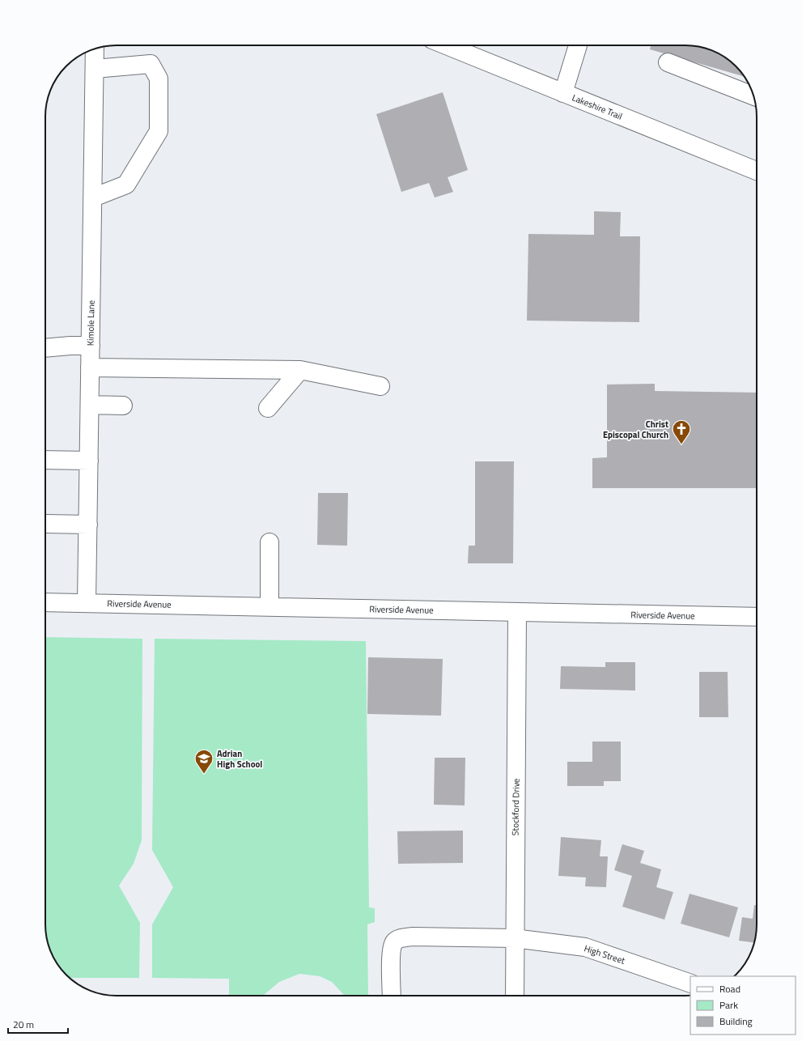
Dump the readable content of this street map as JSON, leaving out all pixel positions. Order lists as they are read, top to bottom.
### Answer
{
  "streets": {
    "street": [
      "Lakeshire Trail",
      "Kimole Lane",
      "Riverside Avenue",
      "Stockford Drive",
      "High Street"
    ]
  },
  "crossings": [
    ["Kimole Lane", "Riverside Avenue"],
    ["Riverside Avenue", "Stockford Drive"],
    ["Stockford Drive", "High Street"]
  ],
  "places": {
    "church": ["Christ Episcopal Church"],
    "school or university": ["Adrian High School"]
  },
  "legend": ["Road", "Park", "Building"],
  "scale_bar": "20 m"
}
